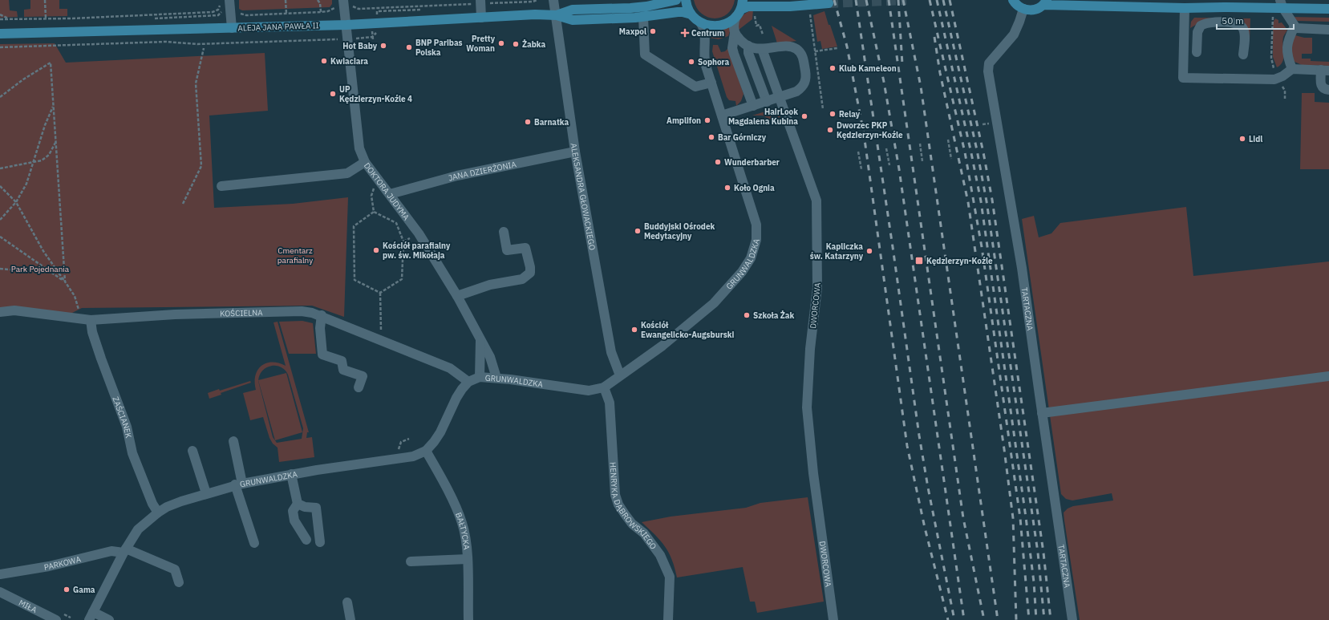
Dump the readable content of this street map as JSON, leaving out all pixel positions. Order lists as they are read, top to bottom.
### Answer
{
  "streets": {
    "main road": ["ALEJA JANA PAWŁA II"],
    "street": [
      "JANA DZIERŻONIA",
      "DOKTORA JUDYMA",
      "ALEKSANDRA GŁOWACKIEGO",
      "GRUNWALDZKA",
      "DWORCOWA",
      "TARTACZNA",
      "KOŚCIELNA",
      "ZAŚCIANEK",
      "HENRYKA DĄBROWSKIEGO",
      "BAŁTYCKA",
      "PARKOWA",
      "MIŁA"
    ]
  },
  "crossings": [
    ["ALEJA JANA PAWŁA II", "DOKTORA JUDYMA"],
    ["ALEJA JANA PAWŁA II", "ALEKSANDRA GŁOWACKIEGO"],
    ["JANA DZIERŻONIA", "DOKTORA JUDYMA"],
    ["JANA DZIERŻONIA", "ALEKSANDRA GŁOWACKIEGO"],
    ["DOKTORA JUDYMA", "GRUNWALDZKA"],
    ["ALEKSANDRA GŁOWACKIEGO", "GRUNWALDZKA"],
    ["GRUNWALDZKA", "KOŚCIELNA"],
    ["GRUNWALDZKA", "ZAŚCIANEK"],
    ["GRUNWALDZKA", "HENRYKA DĄBROWSKIEGO"],
    ["GRUNWALDZKA", "BAŁTYCKA"],
    ["GRUNWALDZKA", "PARKOWA"],
    ["KOŚCIELNA", "ZAŚCIANEK"]
  ],
  "parks": ["Cmentarz parafialny", "Park Pojednania"],
  "places": {
    "other": [
      "Maxpol",
      "Pretty Woman",
      "Żabka",
      "Hot Baby",
      "BNP Paribas Polska",
      "Kwiaciara",
      "Sophora",
      "Klub Kameleon",
      "UP Kędzierzyn-Koźle 4",
      "Relay",
      "HairLook Magdalena Kubina",
      "Amplifon",
      "Barnatka",
      "Dworzec PKP Kędzierzyn-Koźle",
      "Bar Górniczy",
      "Lidl",
      "Wunderbarber",
      "Koło Ognia",
      "Buddyjski Ośrodek Medytacyjny",
      "Kościół parafialny pw. św. Mikołaja",
      "Kapliczka św. Katarzyny",
      "Szkoła Żak",
      "Kościół Ewangelicko-Augsburski",
      "Gama"
    ],
    "health": ["Centrum"],
    "transit": ["Kędzierzyn-Koźle"]
  },
  "scale_bar": "50 m"
}
